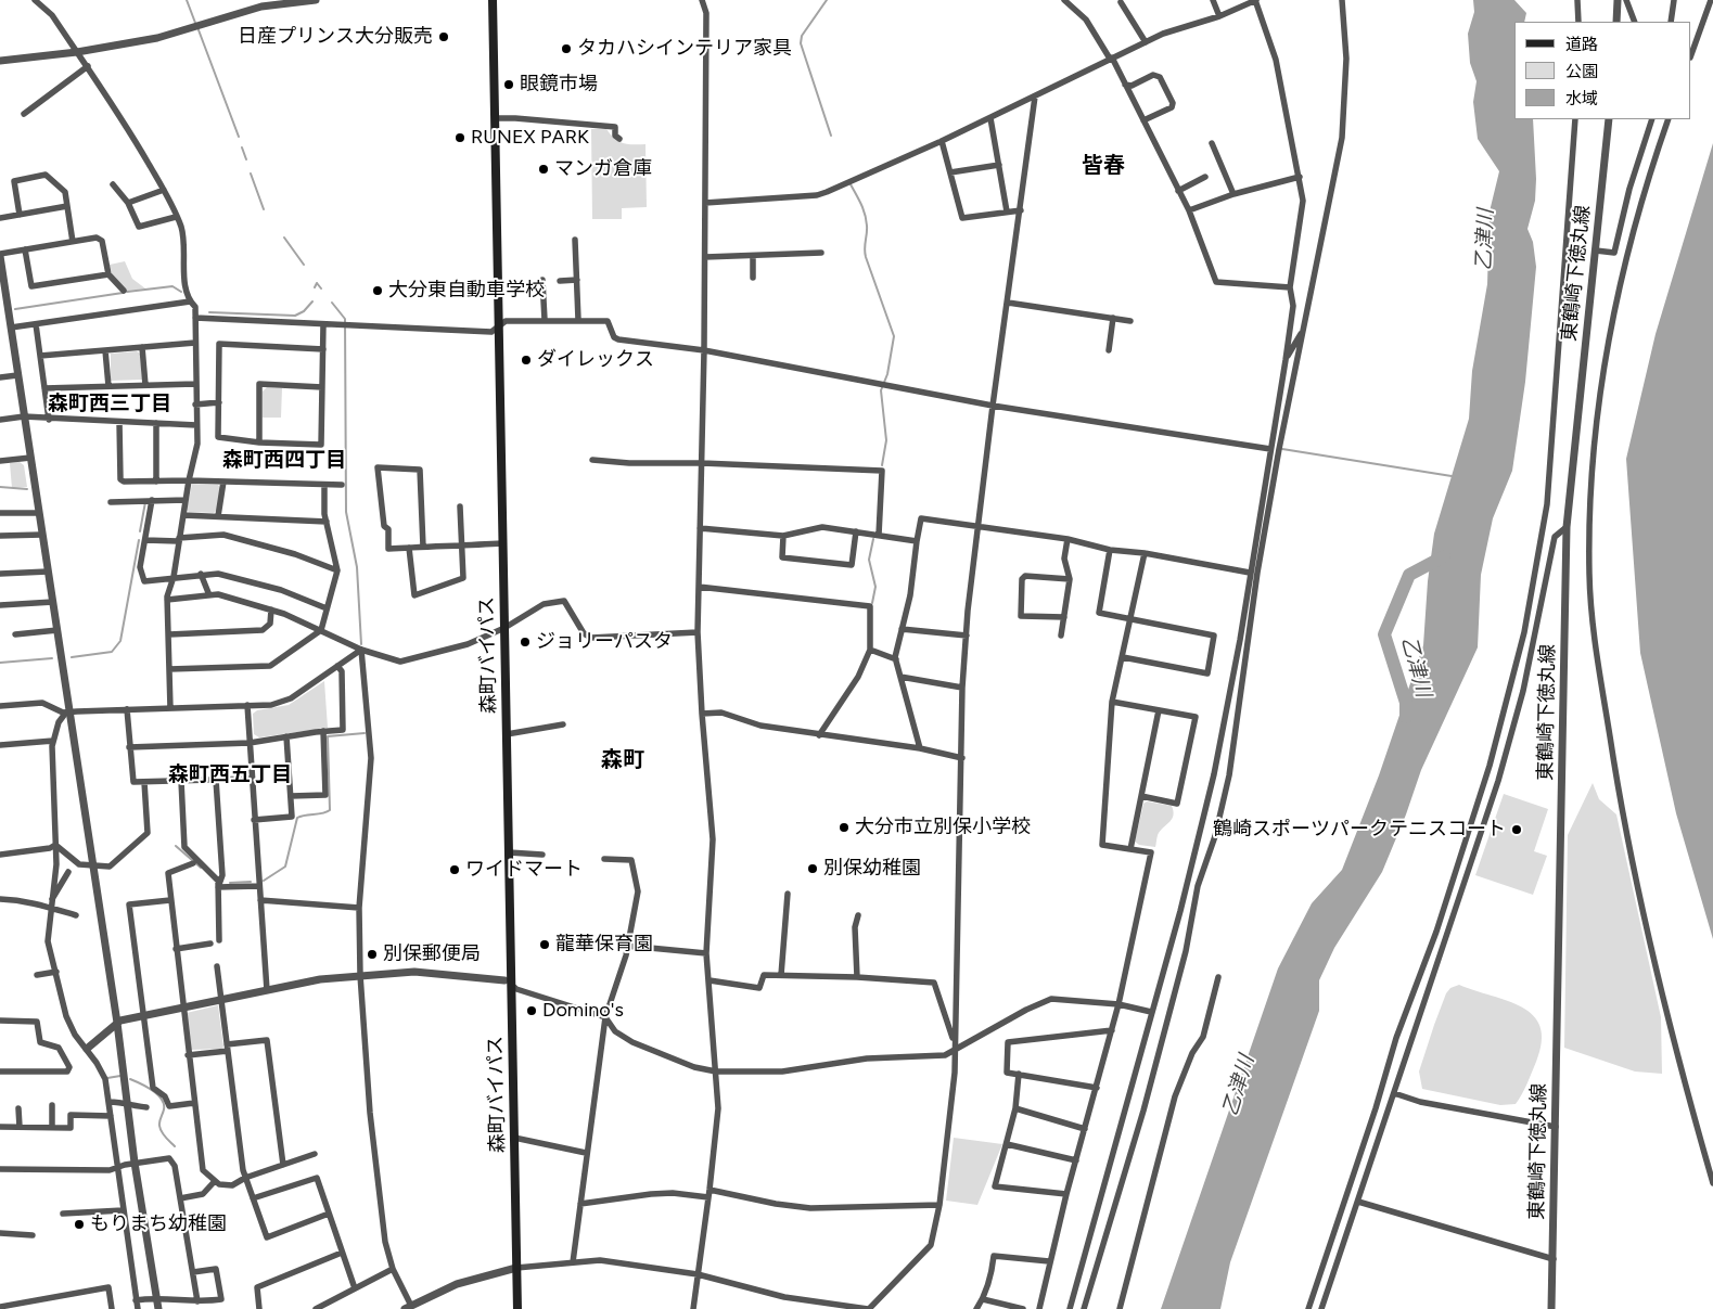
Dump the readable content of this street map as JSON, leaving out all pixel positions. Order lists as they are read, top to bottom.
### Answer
{
  "streets": {
    "main road": ["森町バイパス"],
    "street": ["東鶴崎下徳丸線"]
  },
  "districts": [
    "皆春",
    "森町西三丁目",
    "森町西四丁目",
    "森町",
    "森町西五丁目"
  ],
  "water": ["乙津川"],
  "places": [
    "日産プリンス大分販売",
    "タカハシインテリア家具",
    "眼鏡市場",
    "RUNEX PARK",
    "マンガ倉庫",
    "大分東自動車学校",
    "ダイレックス",
    "ジョリーパスタ",
    "大分市立別保小学校",
    "鶴崎スポーツパークテニスコート",
    "別保幼稚園",
    "ワイドマート",
    "龍華保育園",
    "別保郵便局",
    "Domino's",
    "もりまち幼稚園"
  ],
  "legend": ["道路", "公園", "水域"]
}
